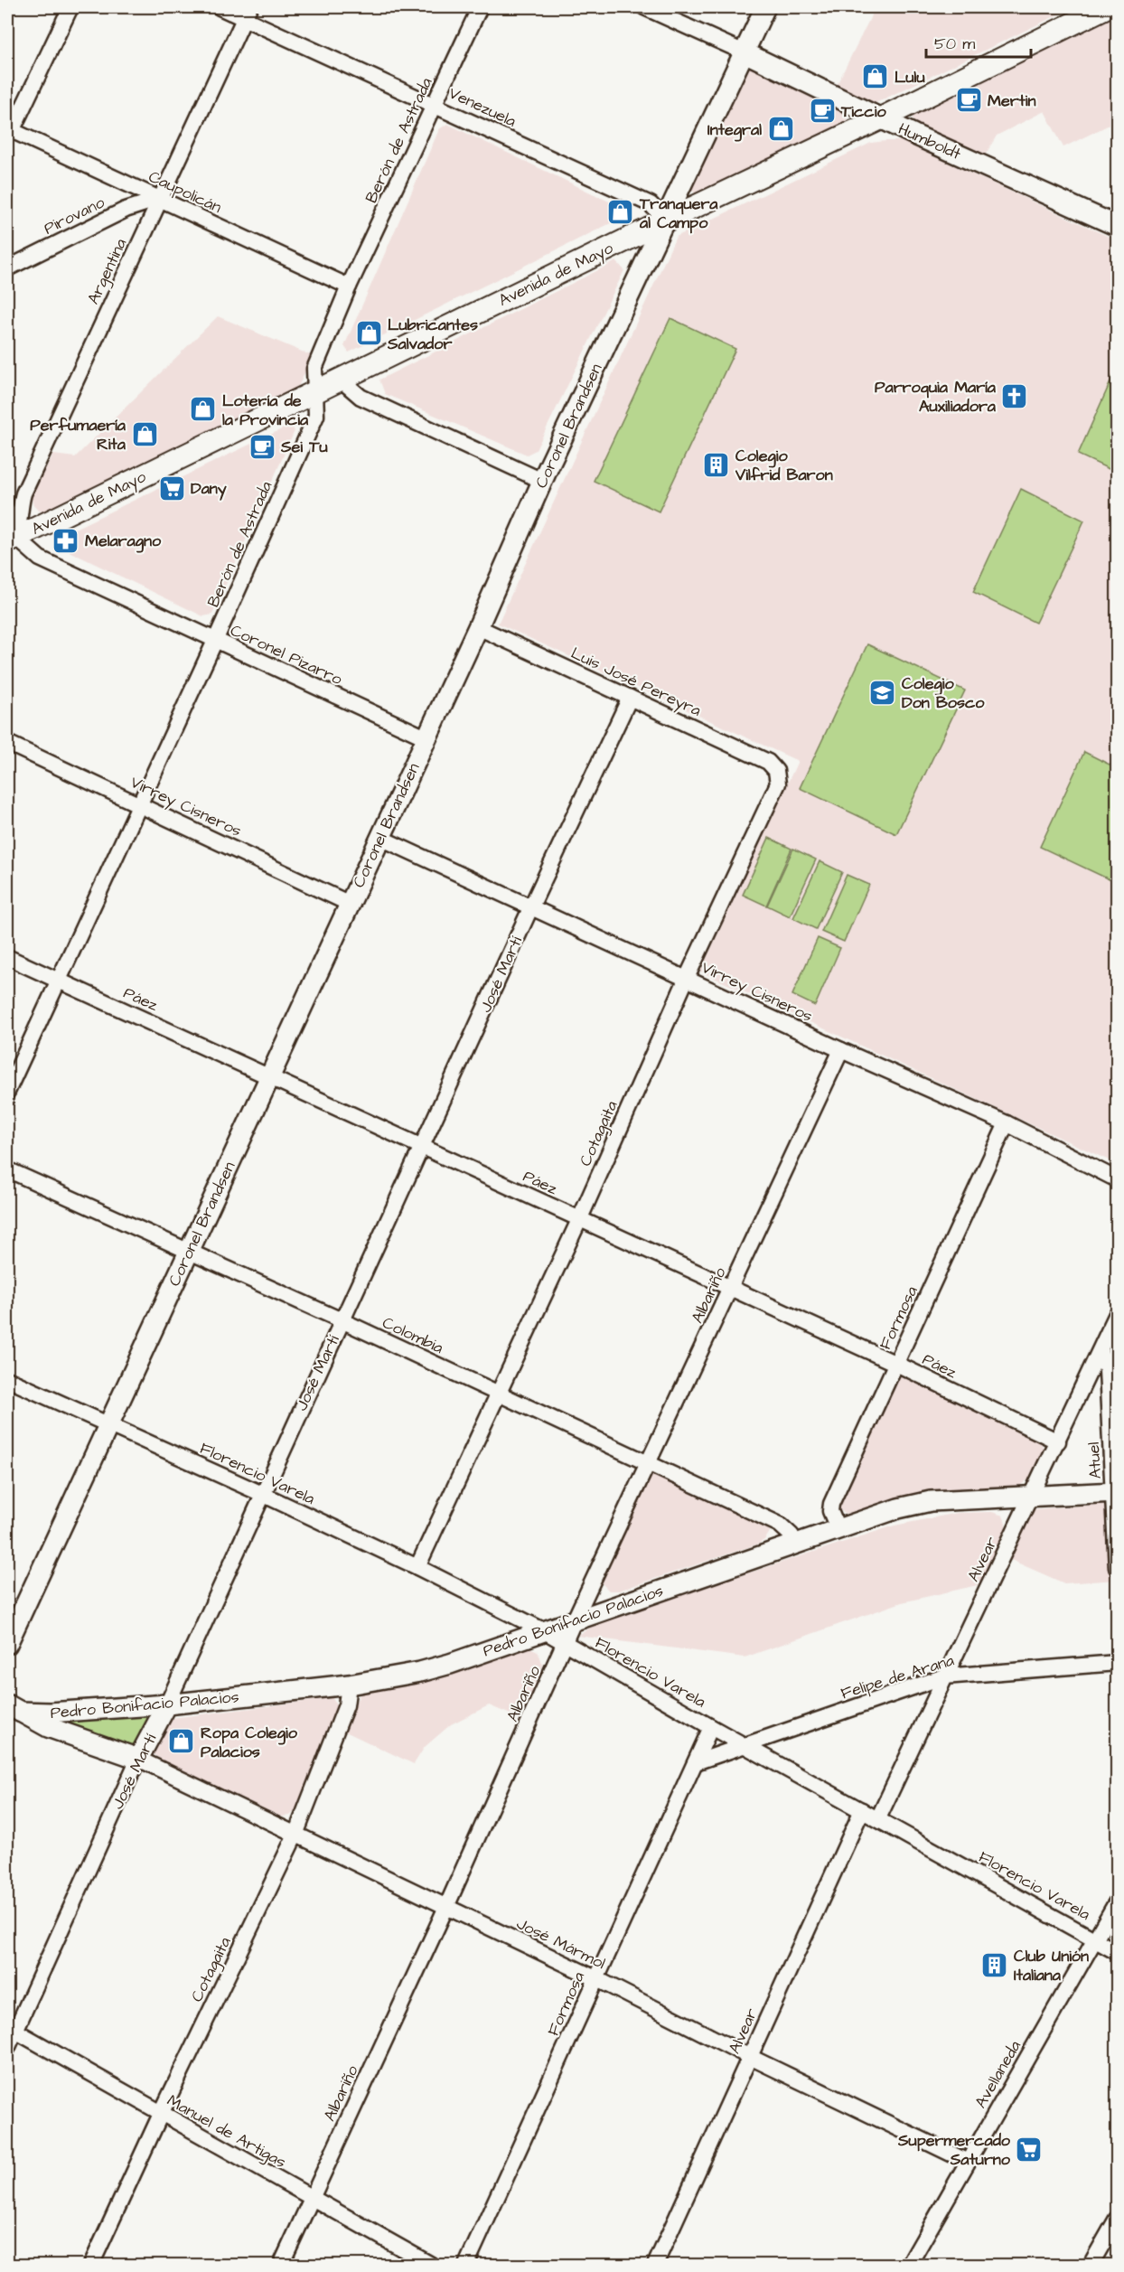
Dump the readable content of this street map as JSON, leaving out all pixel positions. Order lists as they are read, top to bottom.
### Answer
{
  "streets": {
    "main road": ["Avenida de Mayo"],
    "street": [
      "Venezuela",
      "Berón de Astrada",
      "Humboldt",
      "Caupolicán",
      "Pirovano",
      "Argentina",
      "Coronel Brandsen",
      "Coronel Pizarro",
      "Luis José Pereyra",
      "Virrey Cisneros",
      "José Martí",
      "Páez",
      "Cotagaita",
      "Albariño",
      "Formosa",
      "Colombia",
      "Atuel",
      "Florencio Varela",
      "Alvear",
      "Pedro Bonifacio Palacios",
      "Felipe de Arana",
      "José Mármol",
      "Avellaneda",
      "Manuel de Artigas"
    ]
  },
  "crossings": [
    ["Venezuela", "Berón de Astrada"],
    ["Venezuela", "Argentina"],
    ["Venezuela", "Avenida de Mayo"],
    ["Venezuela", "Coronel Brandsen"],
    ["Berón de Astrada", "Caupolicán"],
    ["Berón de Astrada", "Avenida de Mayo"],
    ["Berón de Astrada", "Coronel Pizarro"],
    ["Berón de Astrada", "Virrey Cisneros"],
    ["Berón de Astrada", "Páez"],
    ["Humboldt", "Avenida de Mayo"],
    ["Humboldt", "Coronel Brandsen"],
    ["Caupolicán", "Pirovano"],
    ["Caupolicán", "Argentina"],
    ["Pirovano", "Argentina"],
    ["Argentina", "Avenida de Mayo"],
    ["Argentina", "Coronel Pizarro"],
    ["Avenida de Mayo", "Coronel Brandsen"],
    ["Avenida de Mayo", "Coronel Pizarro"],
    ["Coronel Brandsen", "Coronel Pizarro"],
    ["Coronel Brandsen", "Luis José Pereyra"],
    ["Coronel Brandsen", "Virrey Cisneros"],
    ["Coronel Brandsen", "Páez"],
    ["Coronel Brandsen", "Colombia"],
    ["Coronel Brandsen", "Florencio Varela"],
    ["Luis José Pereyra", "José Martí"],
    ["Luis José Pereyra", "Cotagaita"],
    ["Virrey Cisneros", "José Martí"],
    ["Virrey Cisneros", "Cotagaita"],
    ["Virrey Cisneros", "Albariño"],
    ["Virrey Cisneros", "Formosa"],
    ["José Martí", "Páez"],
    ["José Martí", "Colombia"],
    ["José Martí", "Florencio Varela"],
    ["José Martí", "Pedro Bonifacio Palacios"],
    ["José Martí", "José Mármol"],
    ["José Martí", "Manuel de Artigas"],
    ["Páez", "Cotagaita"],
    ["Páez", "Albariño"],
    ["Páez", "Formosa"],
    ["Páez", "Alvear"],
    ["Cotagaita", "Colombia"],
    ["Cotagaita", "Florencio Varela"],
    ["Cotagaita", "Pedro Bonifacio Palacios"],
    ["Cotagaita", "José Mármol"],
    ["Cotagaita", "Manuel de Artigas"],
    ["Albariño", "Colombia"],
    ["Albariño", "Florencio Varela"],
    ["Albariño", "Pedro Bonifacio Palacios"],
    ["Albariño", "José Mármol"],
    ["Albariño", "Manuel de Artigas"],
    ["Formosa", "Florencio Varela"],
    ["Formosa", "Pedro Bonifacio Palacios"],
    ["Formosa", "Felipe de Arana"],
    ["Formosa", "José Mármol"],
    ["Colombia", "Pedro Bonifacio Palacios"],
    ["Atuel", "Alvear"],
    ["Atuel", "Pedro Bonifacio Palacios"],
    ["Florencio Varela", "Alvear"],
    ["Florencio Varela", "Pedro Bonifacio Palacios"],
    ["Florencio Varela", "Felipe de Arana"],
    ["Florencio Varela", "Avellaneda"],
    ["Alvear", "Pedro Bonifacio Palacios"],
    ["Alvear", "Felipe de Arana"],
    ["Alvear", "José Mármol"],
    ["Pedro Bonifacio Palacios", "José Mármol"],
    ["José Mármol", "Avellaneda"]
  ],
  "places": {
    "shop": [
      "Lulu",
      "Integral",
      "Tranquera al Campo",
      "Lubricantes Salvador",
      "Lotería de la Provincia",
      "Perfumaería Rita",
      "Ropa Colegio Palacios"
    ],
    "cafe": ["Mertin", "Ticcio", "Sei Tu"],
    "church": ["Parroquia María Auxiliadora"],
    "building": ["Colegio Vilfrid Baron", "Club Unión Italiana"],
    "supermarket": ["Dany", "Supermercado Saturno"],
    "pharmacy": ["Melaragno"],
    "school or university": ["Colegio Don Bosco"]
  },
  "scale_bar": "50 m"
}
